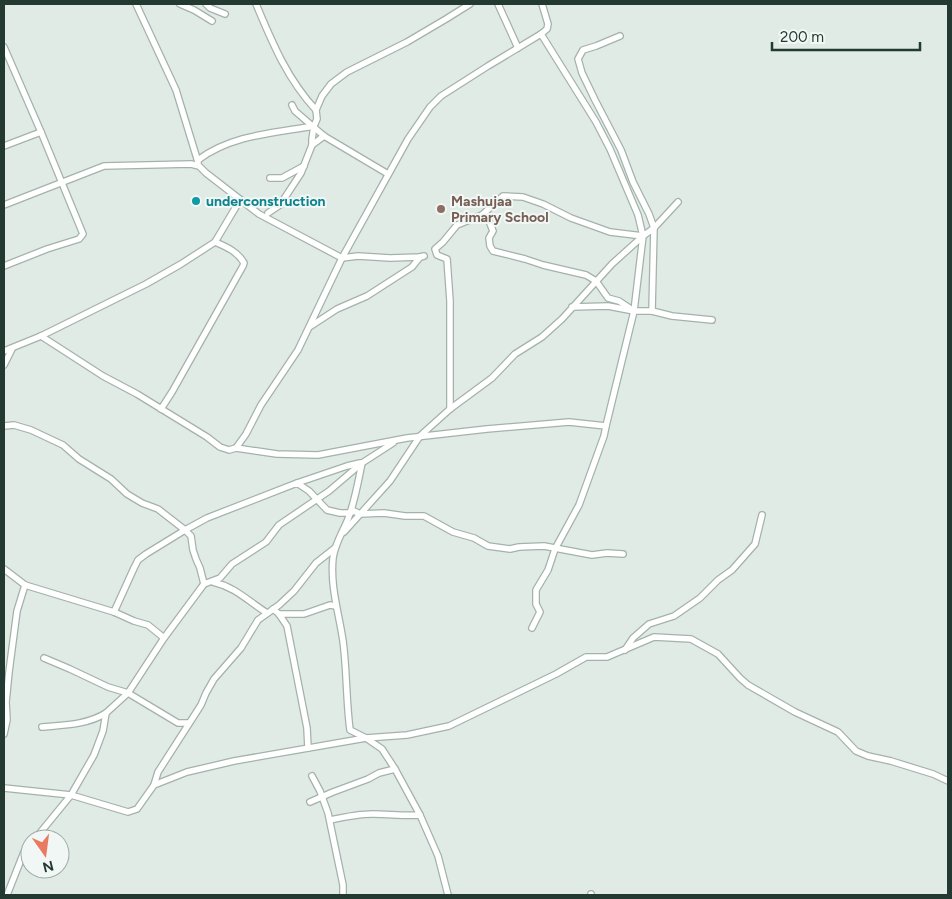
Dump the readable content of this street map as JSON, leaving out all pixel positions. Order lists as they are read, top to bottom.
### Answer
{
  "places": ["underconstruction", "Mashujaa Primary School"],
  "scale_bar": "200 m",
  "north": "bottom"
}
